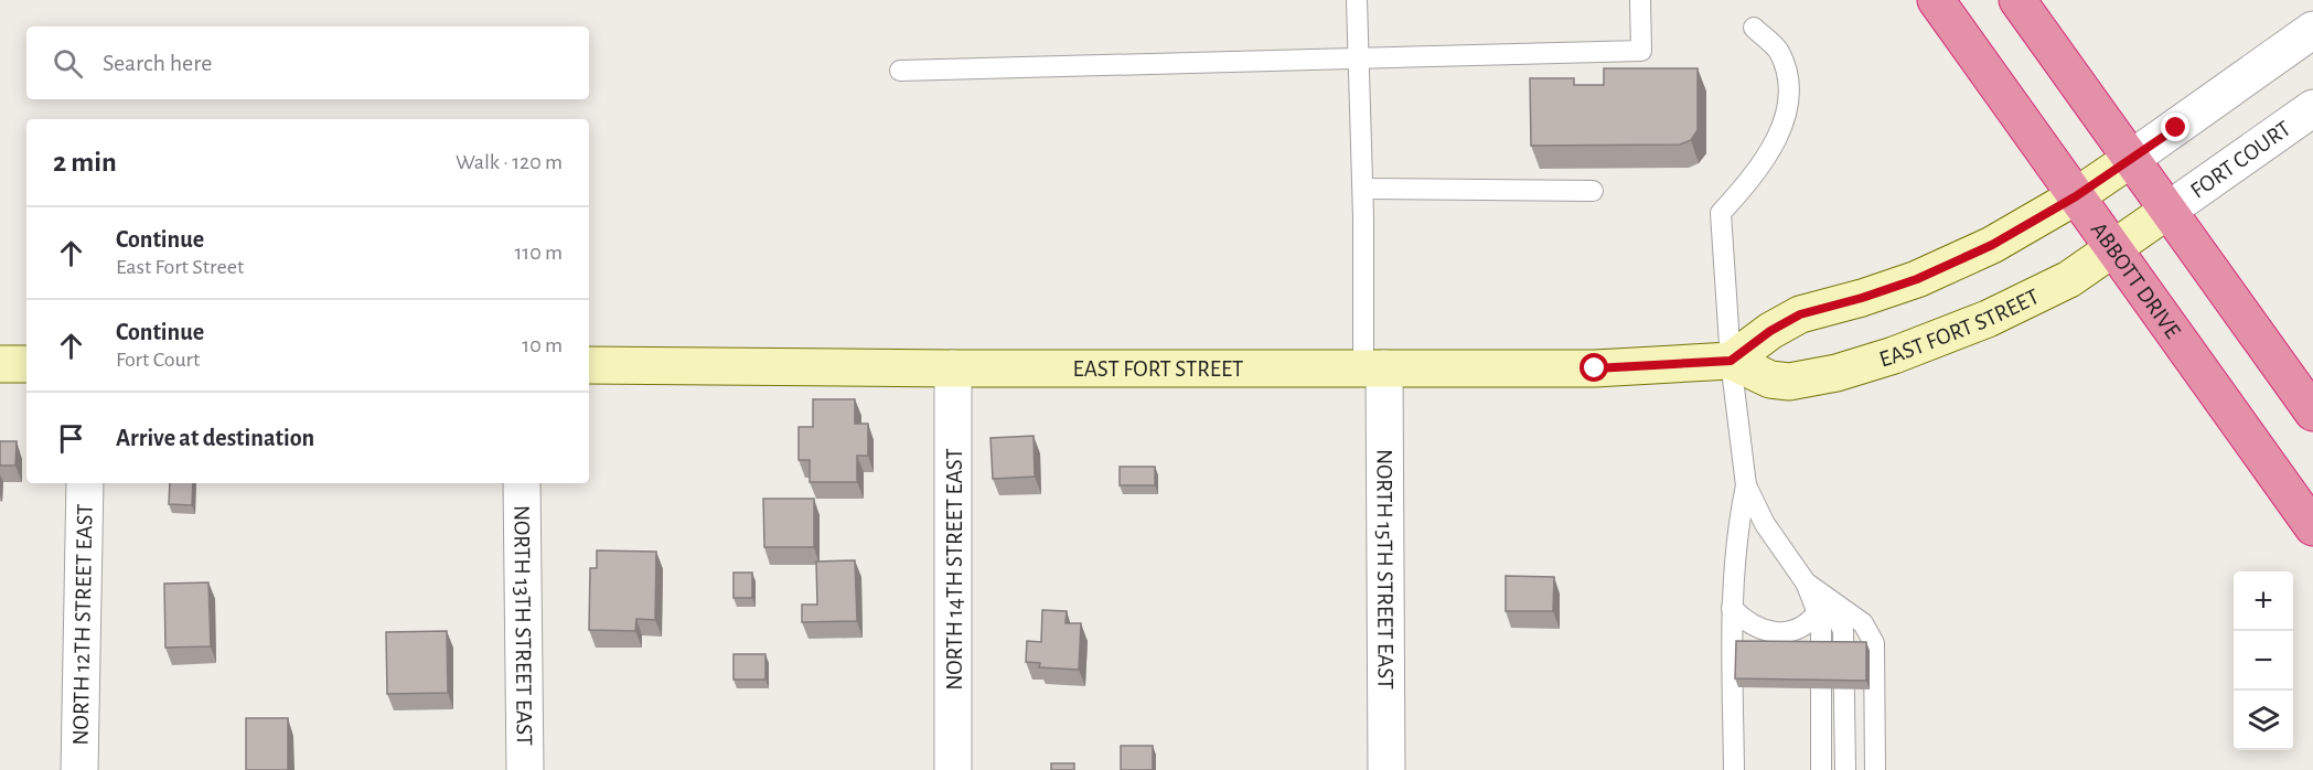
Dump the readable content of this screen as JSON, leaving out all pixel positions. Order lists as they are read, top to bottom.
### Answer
{
  "streets": {
    "highway": ["ABBOTT DRIVE"],
    "street": [
      "FORT COURT",
      "EAST FORT STREET",
      "NORTH 14TH STREET EAST",
      "NORTH 15TH STREET EAST",
      "NORTH 12TH STREET EAST",
      "NORTH 13TH STREET EAST"
    ]
  },
  "crossings": [
    ["FORT COURT", "EAST FORT STREET"],
    ["ABBOTT DRIVE", "EAST FORT STREET"],
    ["EAST FORT STREET", "NORTH 14TH STREET EAST"],
    ["EAST FORT STREET", "NORTH 15TH STREET EAST"]
  ],
  "page": {
    "search": "Search here",
    "heading": ["2 min", "Walk · 120 m"],
    "list": [
      ["Continue", "East Fort Street", "110 m"],
      ["Continue", "Fort Court", "10 m"],
      "Arrive at destination"
    ],
    "map_buttons": ["+", "−"]
  }
}
